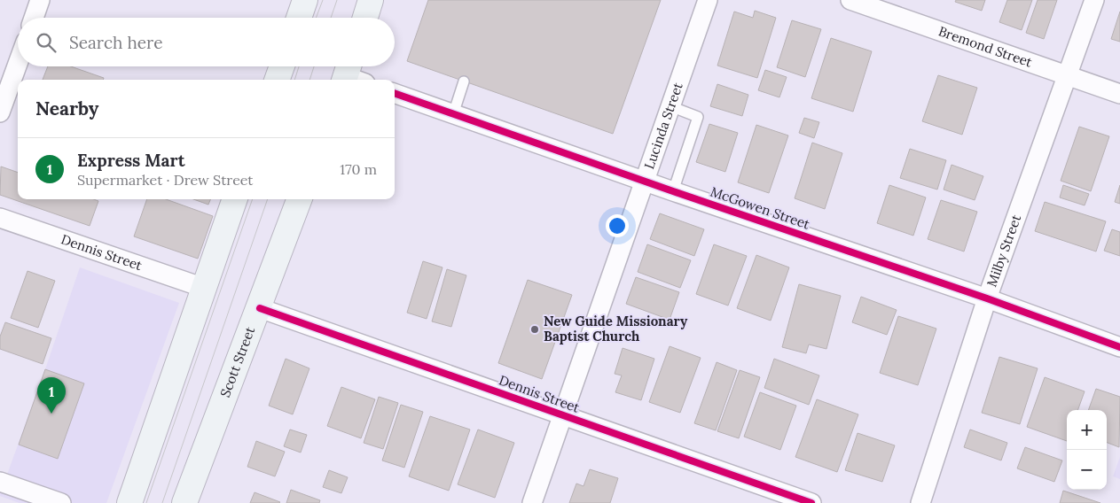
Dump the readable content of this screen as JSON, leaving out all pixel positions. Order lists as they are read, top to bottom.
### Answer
{
  "streets": {
    "main road": ["Scott Street"],
    "street": [
      "Bremond Street",
      "Lucinda Street",
      "McGowen Street",
      "Milby Street",
      "Dennis Street"
    ]
  },
  "crossings": [
    ["Bremond Street", "Milby Street"],
    ["Lucinda Street", "McGowen Street"],
    ["Lucinda Street", "Dennis Street"],
    ["McGowen Street", "Milby Street"],
    ["Dennis Street", "Scott Street"]
  ],
  "places": ["New Guide Missionary Baptist Church"],
  "page": {
    "search": "Search here",
    "heading": "Nearby",
    "list": [
      {
        "mark": "1",
        "name": "Express Mart",
        "note": "Supermarket · Drew Street",
        "value": "170 m"
      }
    ],
    "pins": "1",
    "map_buttons": ["+", "−"]
  }
}
